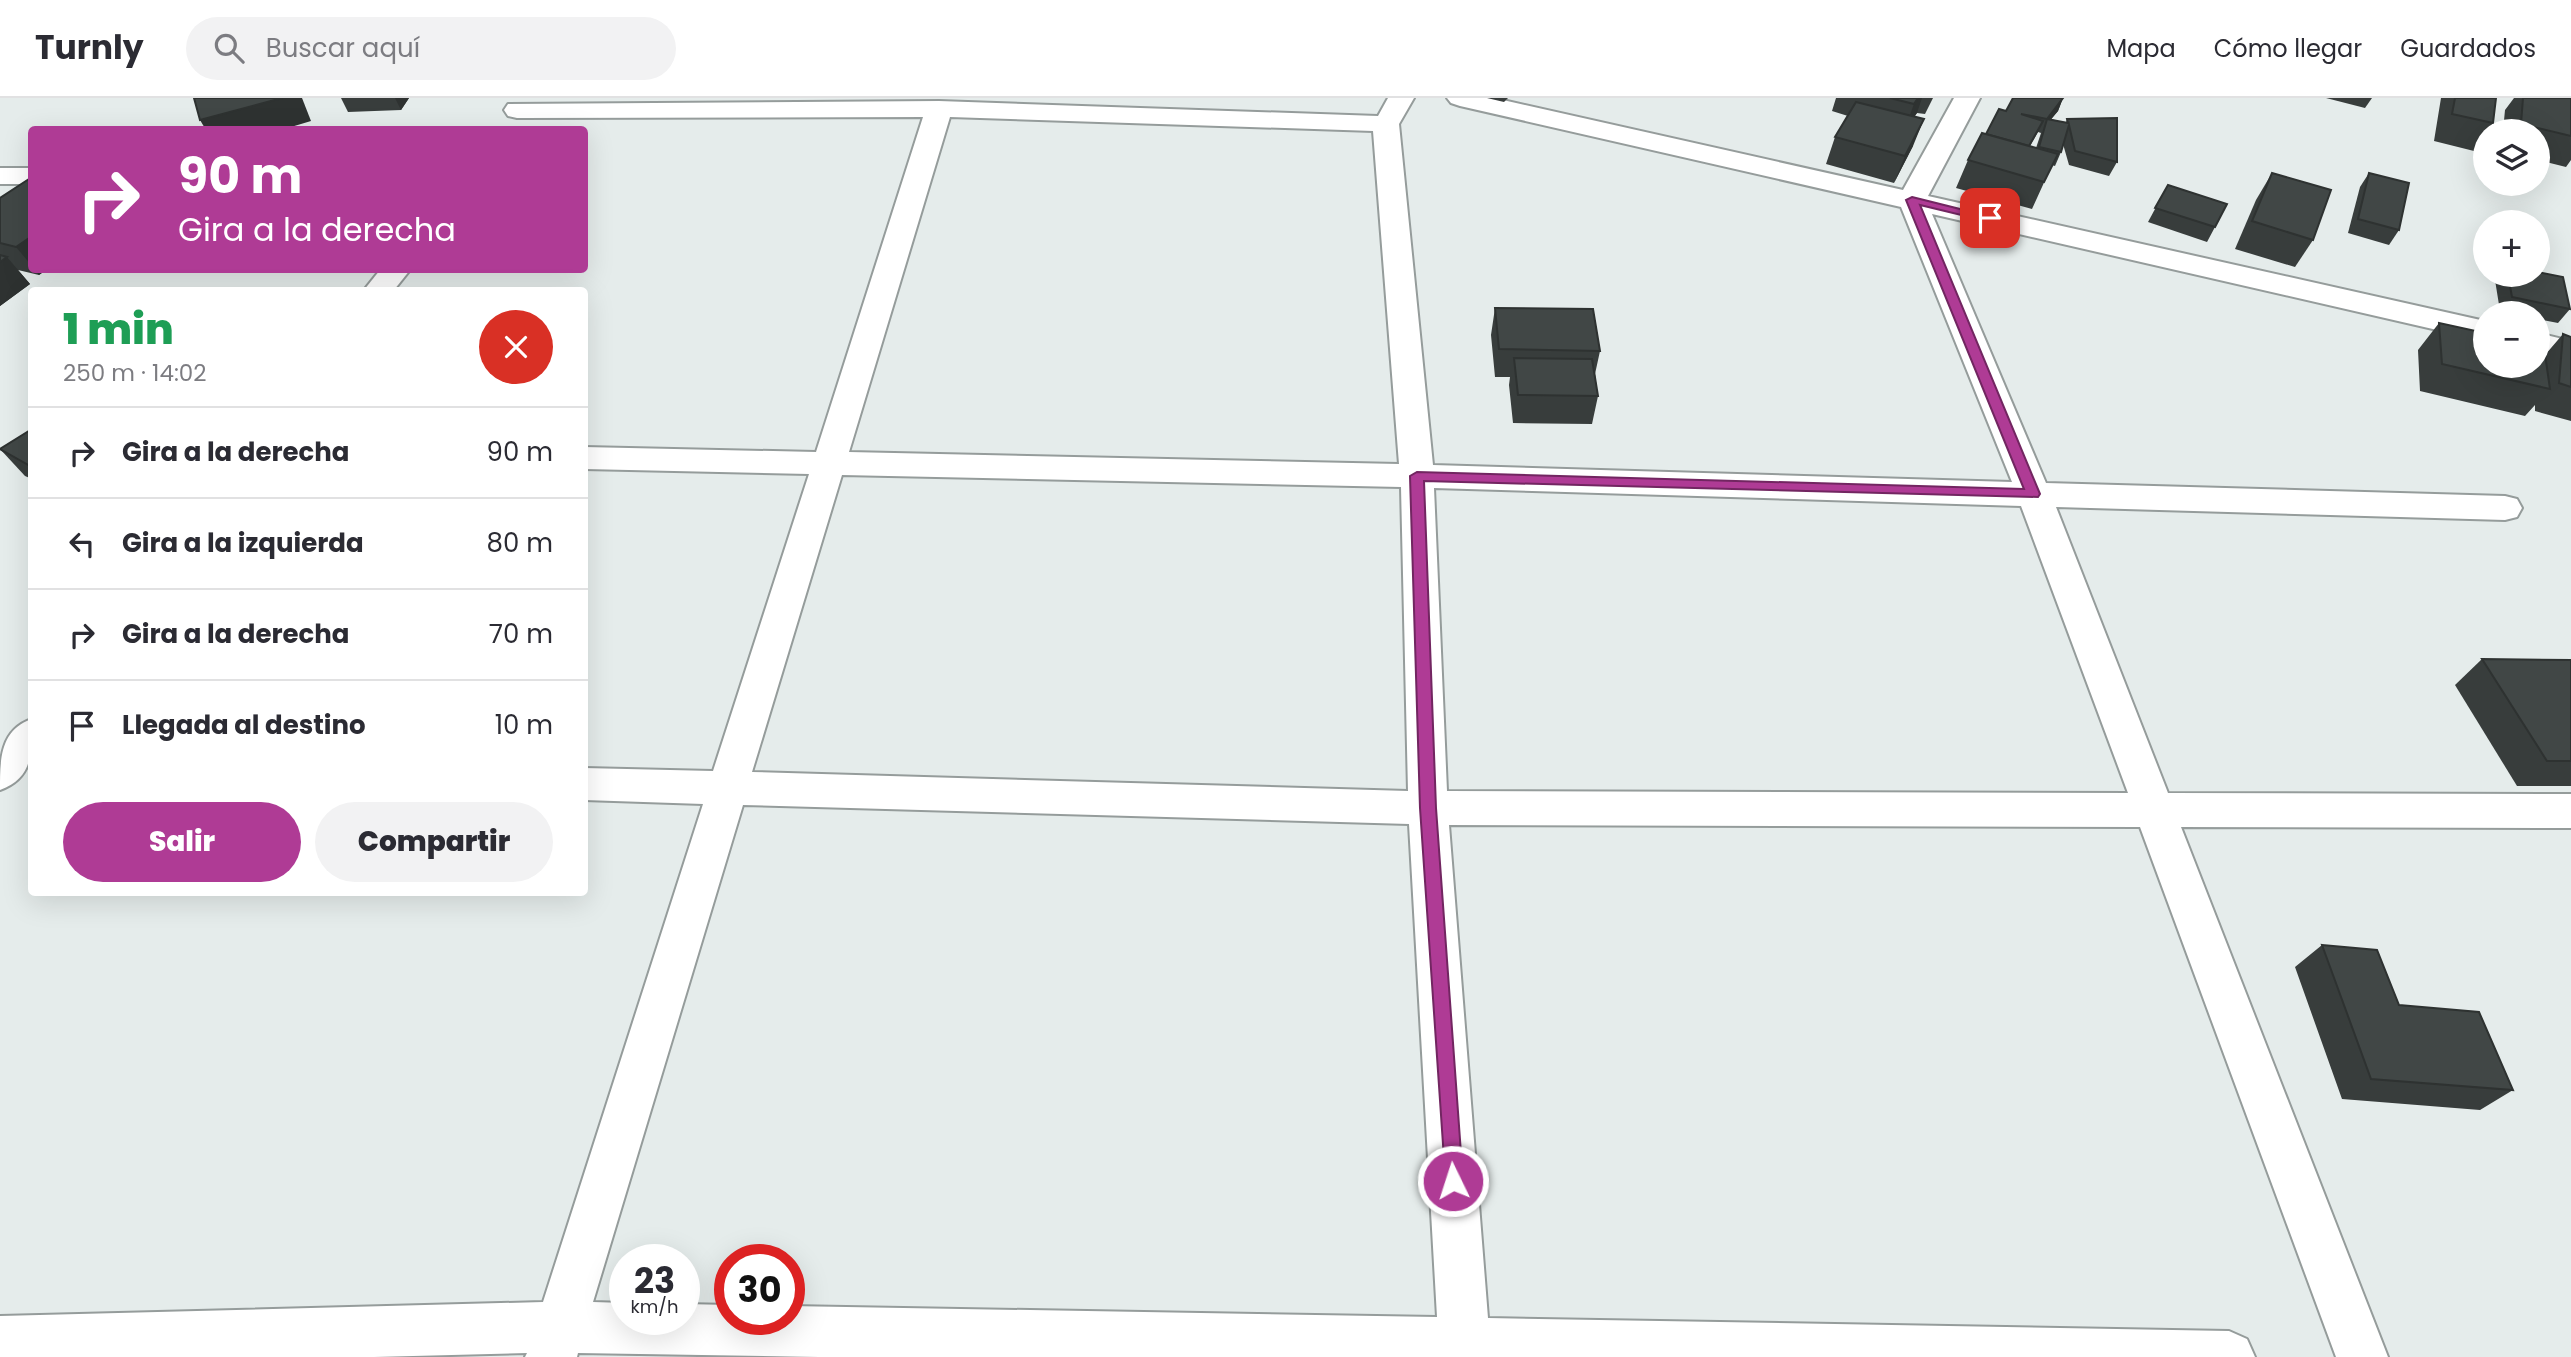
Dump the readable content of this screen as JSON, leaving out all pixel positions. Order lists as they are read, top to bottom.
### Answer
{
  "page": {
    "header": "Turnly",
    "search": "Buscar aquí",
    "nav": ["Mapa", "Cómo llegar", "Guardados"],
    "map_buttons": ["+", "−"],
    "turn": ["90 m", "Gira a la derecha"],
    "heading": ["1 min", "250 m · 14:02"],
    "list": [
      {
        "name": "Gira a la derecha",
        "value": "90 m"
      },
      {
        "name": "Gira a la izquierda",
        "value": "80 m"
      },
      {
        "name": "Gira a la derecha",
        "value": "70 m"
      },
      {
        "name": "Llegada al destino",
        "value": "10 m"
      }
    ],
    "buttons": ["Salir", "Compartir"],
    "speed": "23 km/h",
    "limit": "30"
  }
}
